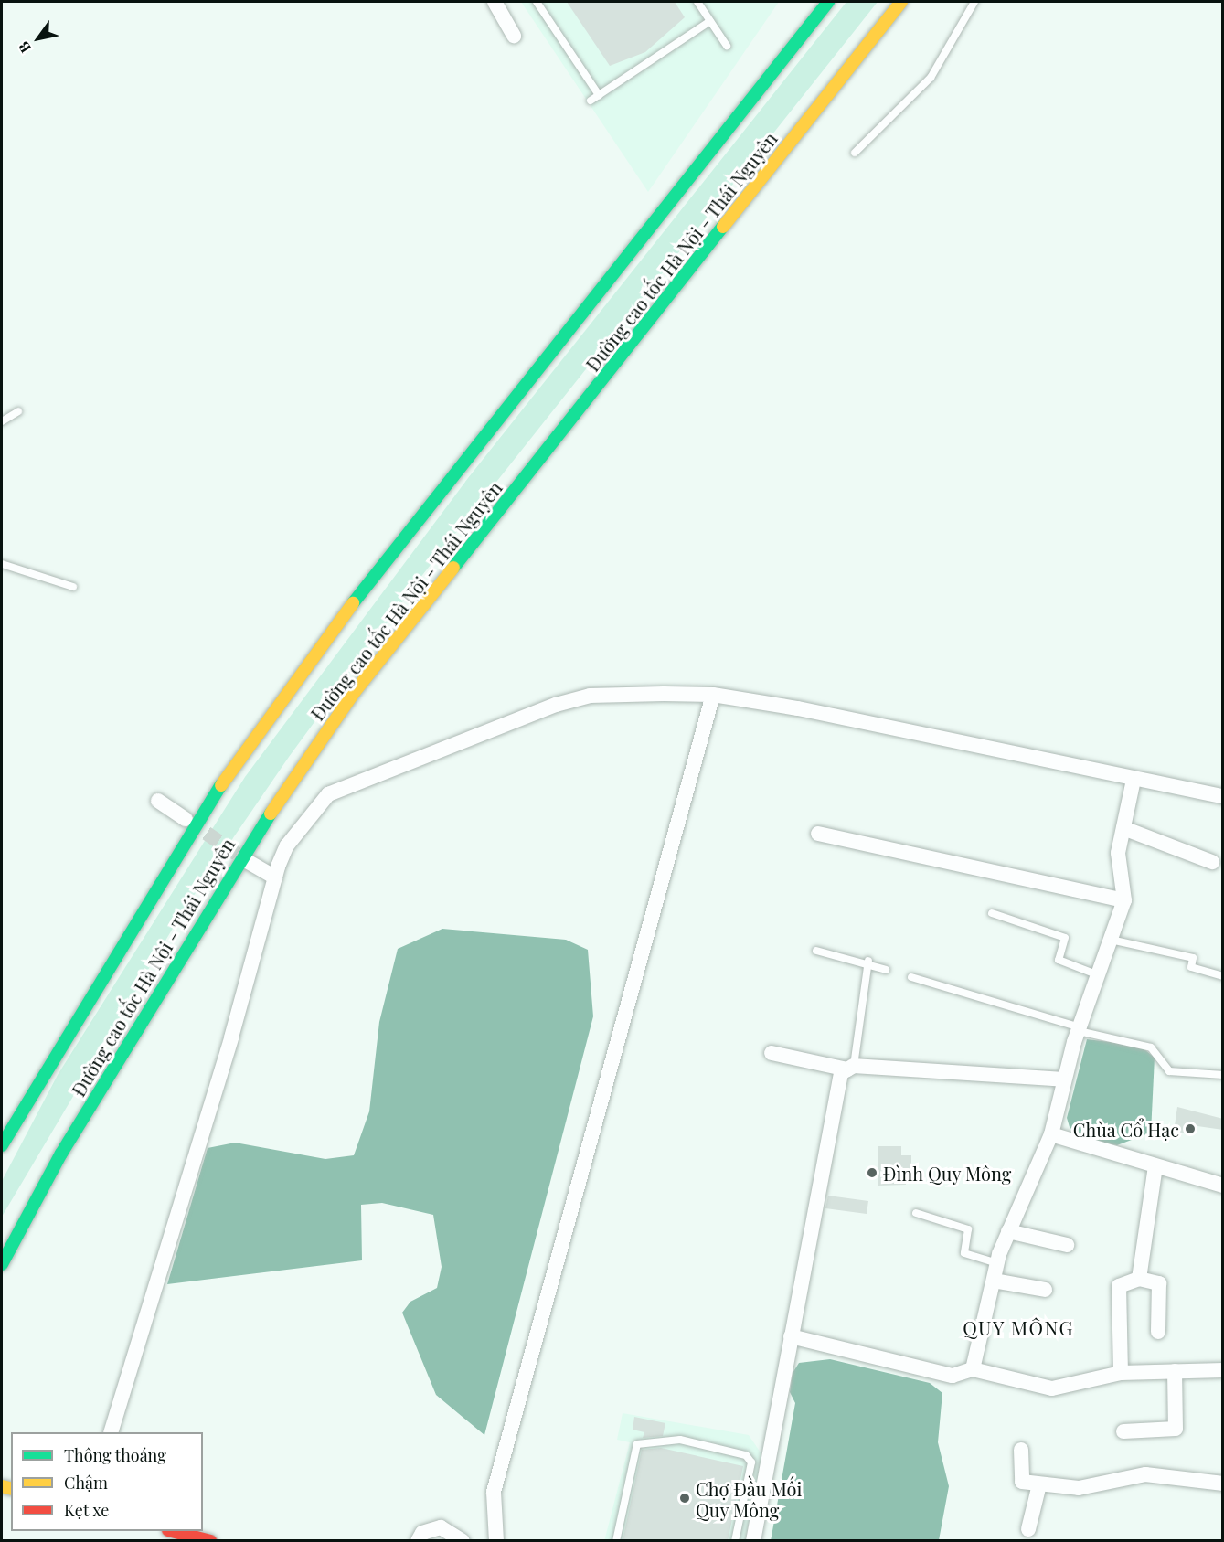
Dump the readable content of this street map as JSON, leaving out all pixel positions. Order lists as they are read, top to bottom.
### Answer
{
  "streets": {
    "main road": ["Đường cao tốc Hà Nội - Thái Nguyên"]
  },
  "districts": ["QUY MÔNG"],
  "places": ["Chùa Cổ Hạc", "Đình Quy Mông", "Chợ Đầu Mối Quy Mông"],
  "legend": ["Thông thoáng", "Chậm", "Kẹt xe"],
  "north": "bottom left"
}
